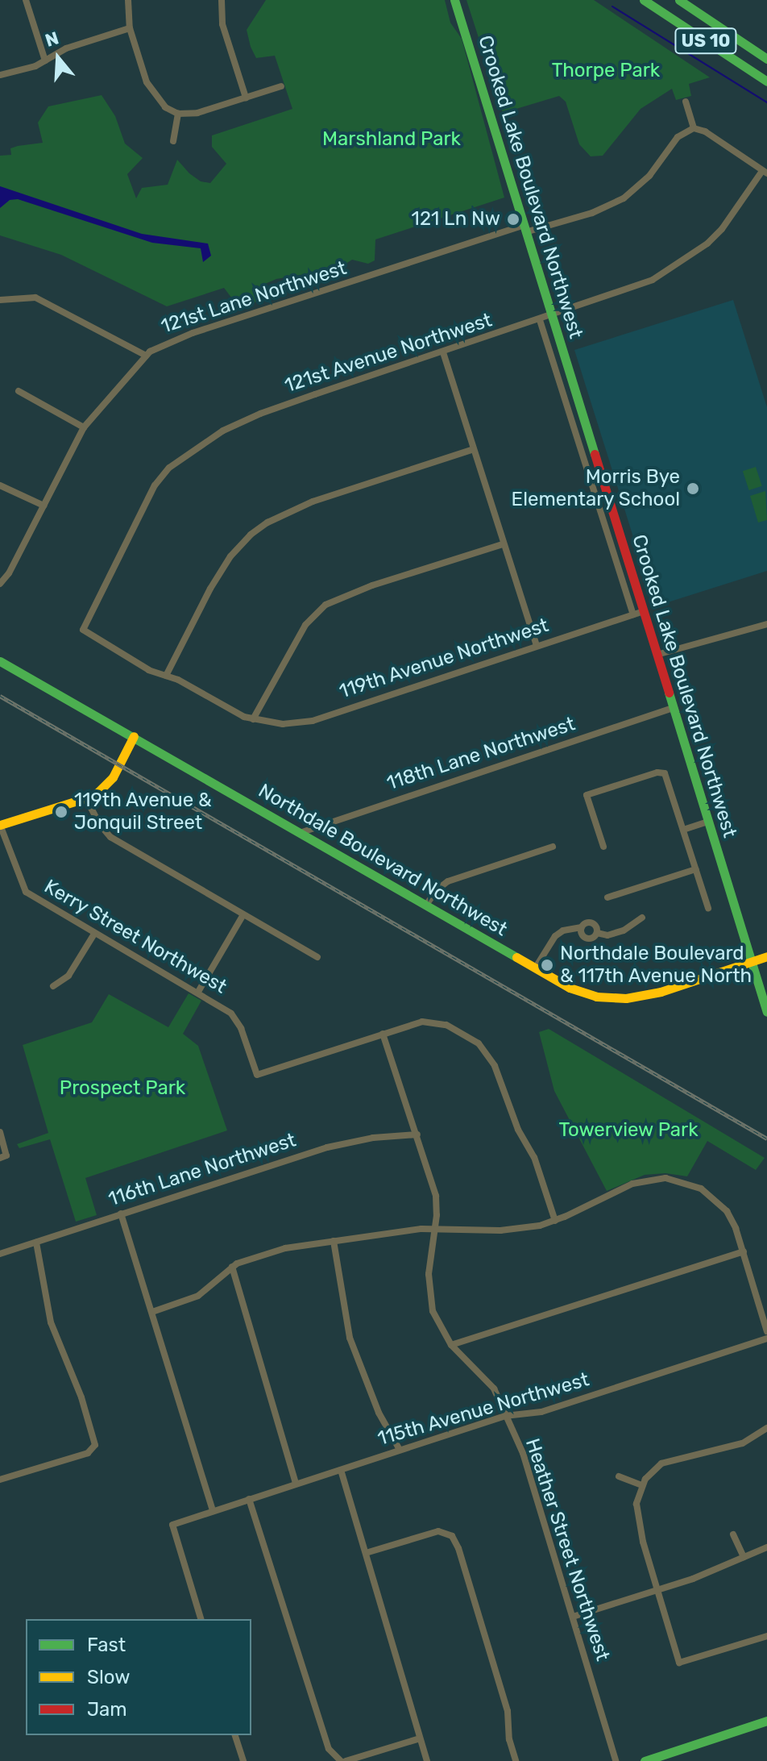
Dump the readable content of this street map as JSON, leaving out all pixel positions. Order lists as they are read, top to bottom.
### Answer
{
  "streets": {
    "main road": ["US 10", "Crooked Lake Boulevard Northwest", "Northdale Boulevard Northwest"],
    "street": [
      "121st Lane Northwest",
      "121st Avenue Northwest",
      "119th Avenue Northwest",
      "118th Lane Northwest",
      "Kerry Street Northwest",
      "116th Lane Northwest",
      "115th Avenue Northwest",
      "Heather Street Northwest"
    ]
  },
  "crossings": [
    ["Crooked Lake Boulevard Northwest", "121st Lane Northwest"],
    ["Crooked Lake Boulevard Northwest", "121st Avenue Northwest"],
    ["Crooked Lake Boulevard Northwest", "119th Avenue Northwest"],
    ["Crooked Lake Boulevard Northwest", "118th Lane Northwest"],
    ["Crooked Lake Boulevard Northwest", "Northdale Boulevard Northwest"],
    ["121st Avenue Northwest", "119th Avenue Northwest"],
    ["118th Lane Northwest", "Northdale Boulevard Northwest"],
    ["Kerry Street Northwest", "Heather Street Northwest"],
    ["116th Lane Northwest", "Heather Street Northwest"],
    ["115th Avenue Northwest", "Heather Street Northwest"]
  ],
  "parks": [
    "Thorpe Park",
    "Marshland Park",
    "Prospect Park",
    "Towerview Park"
  ],
  "places": [
    "121 Ln Nw",
    "Morris Bye Elementary School",
    "119th Avenue & Jonquil Street",
    "Northdale Boulevard & 117th Avenue North"
  ],
  "legend": ["Fast", "Slow", "Jam"],
  "north": "top"
}
